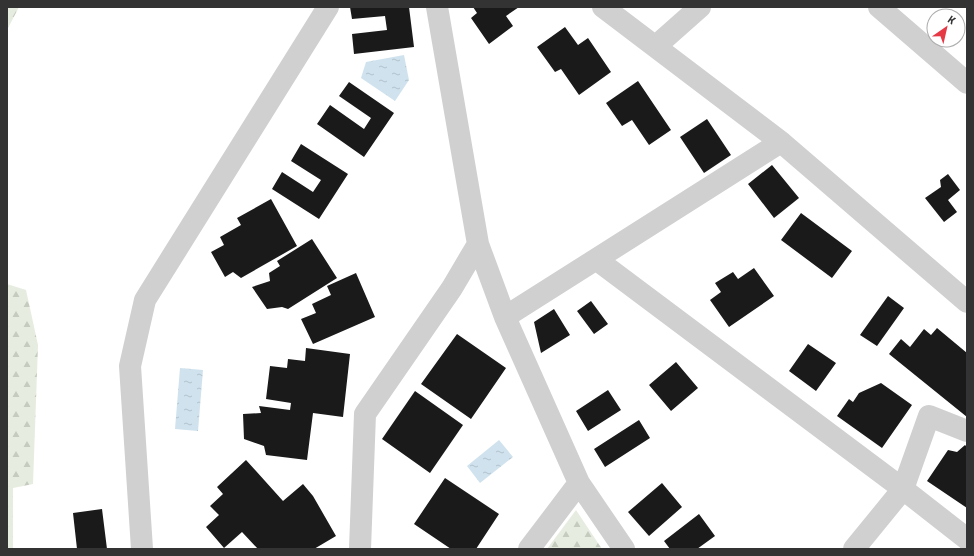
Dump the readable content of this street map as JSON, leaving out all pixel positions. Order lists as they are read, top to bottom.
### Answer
{
  "north": "top right"
}
